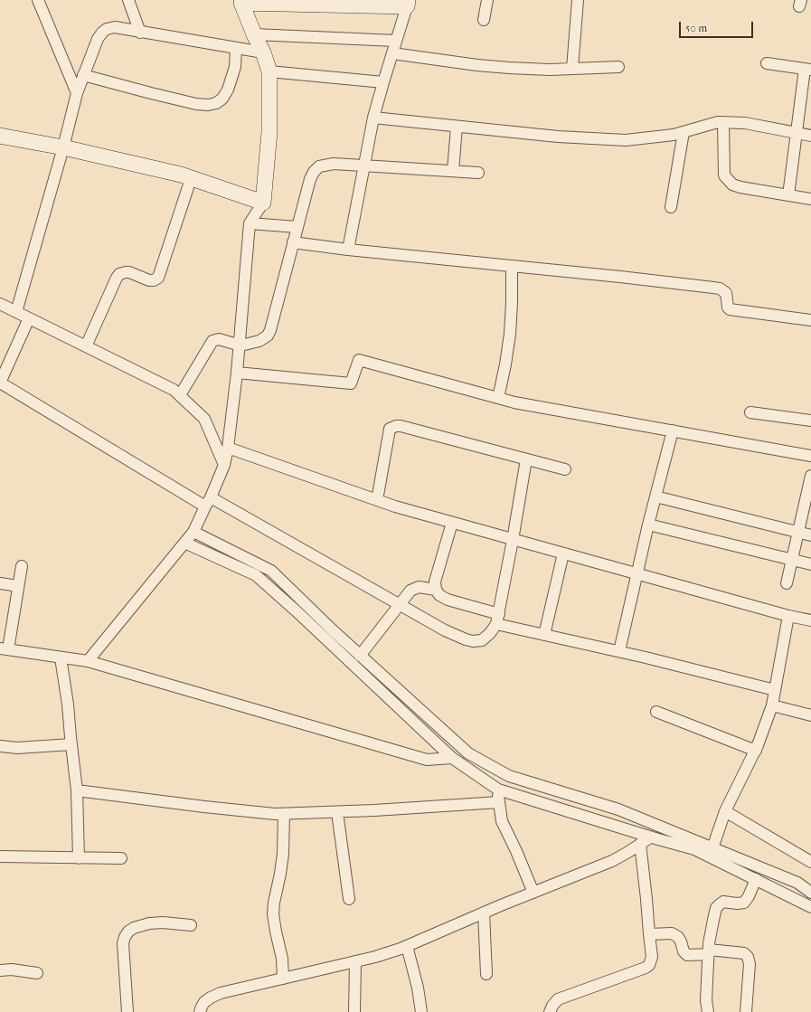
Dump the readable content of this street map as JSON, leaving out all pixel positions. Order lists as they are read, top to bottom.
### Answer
{
  "scale_bar": "50 m"
}
